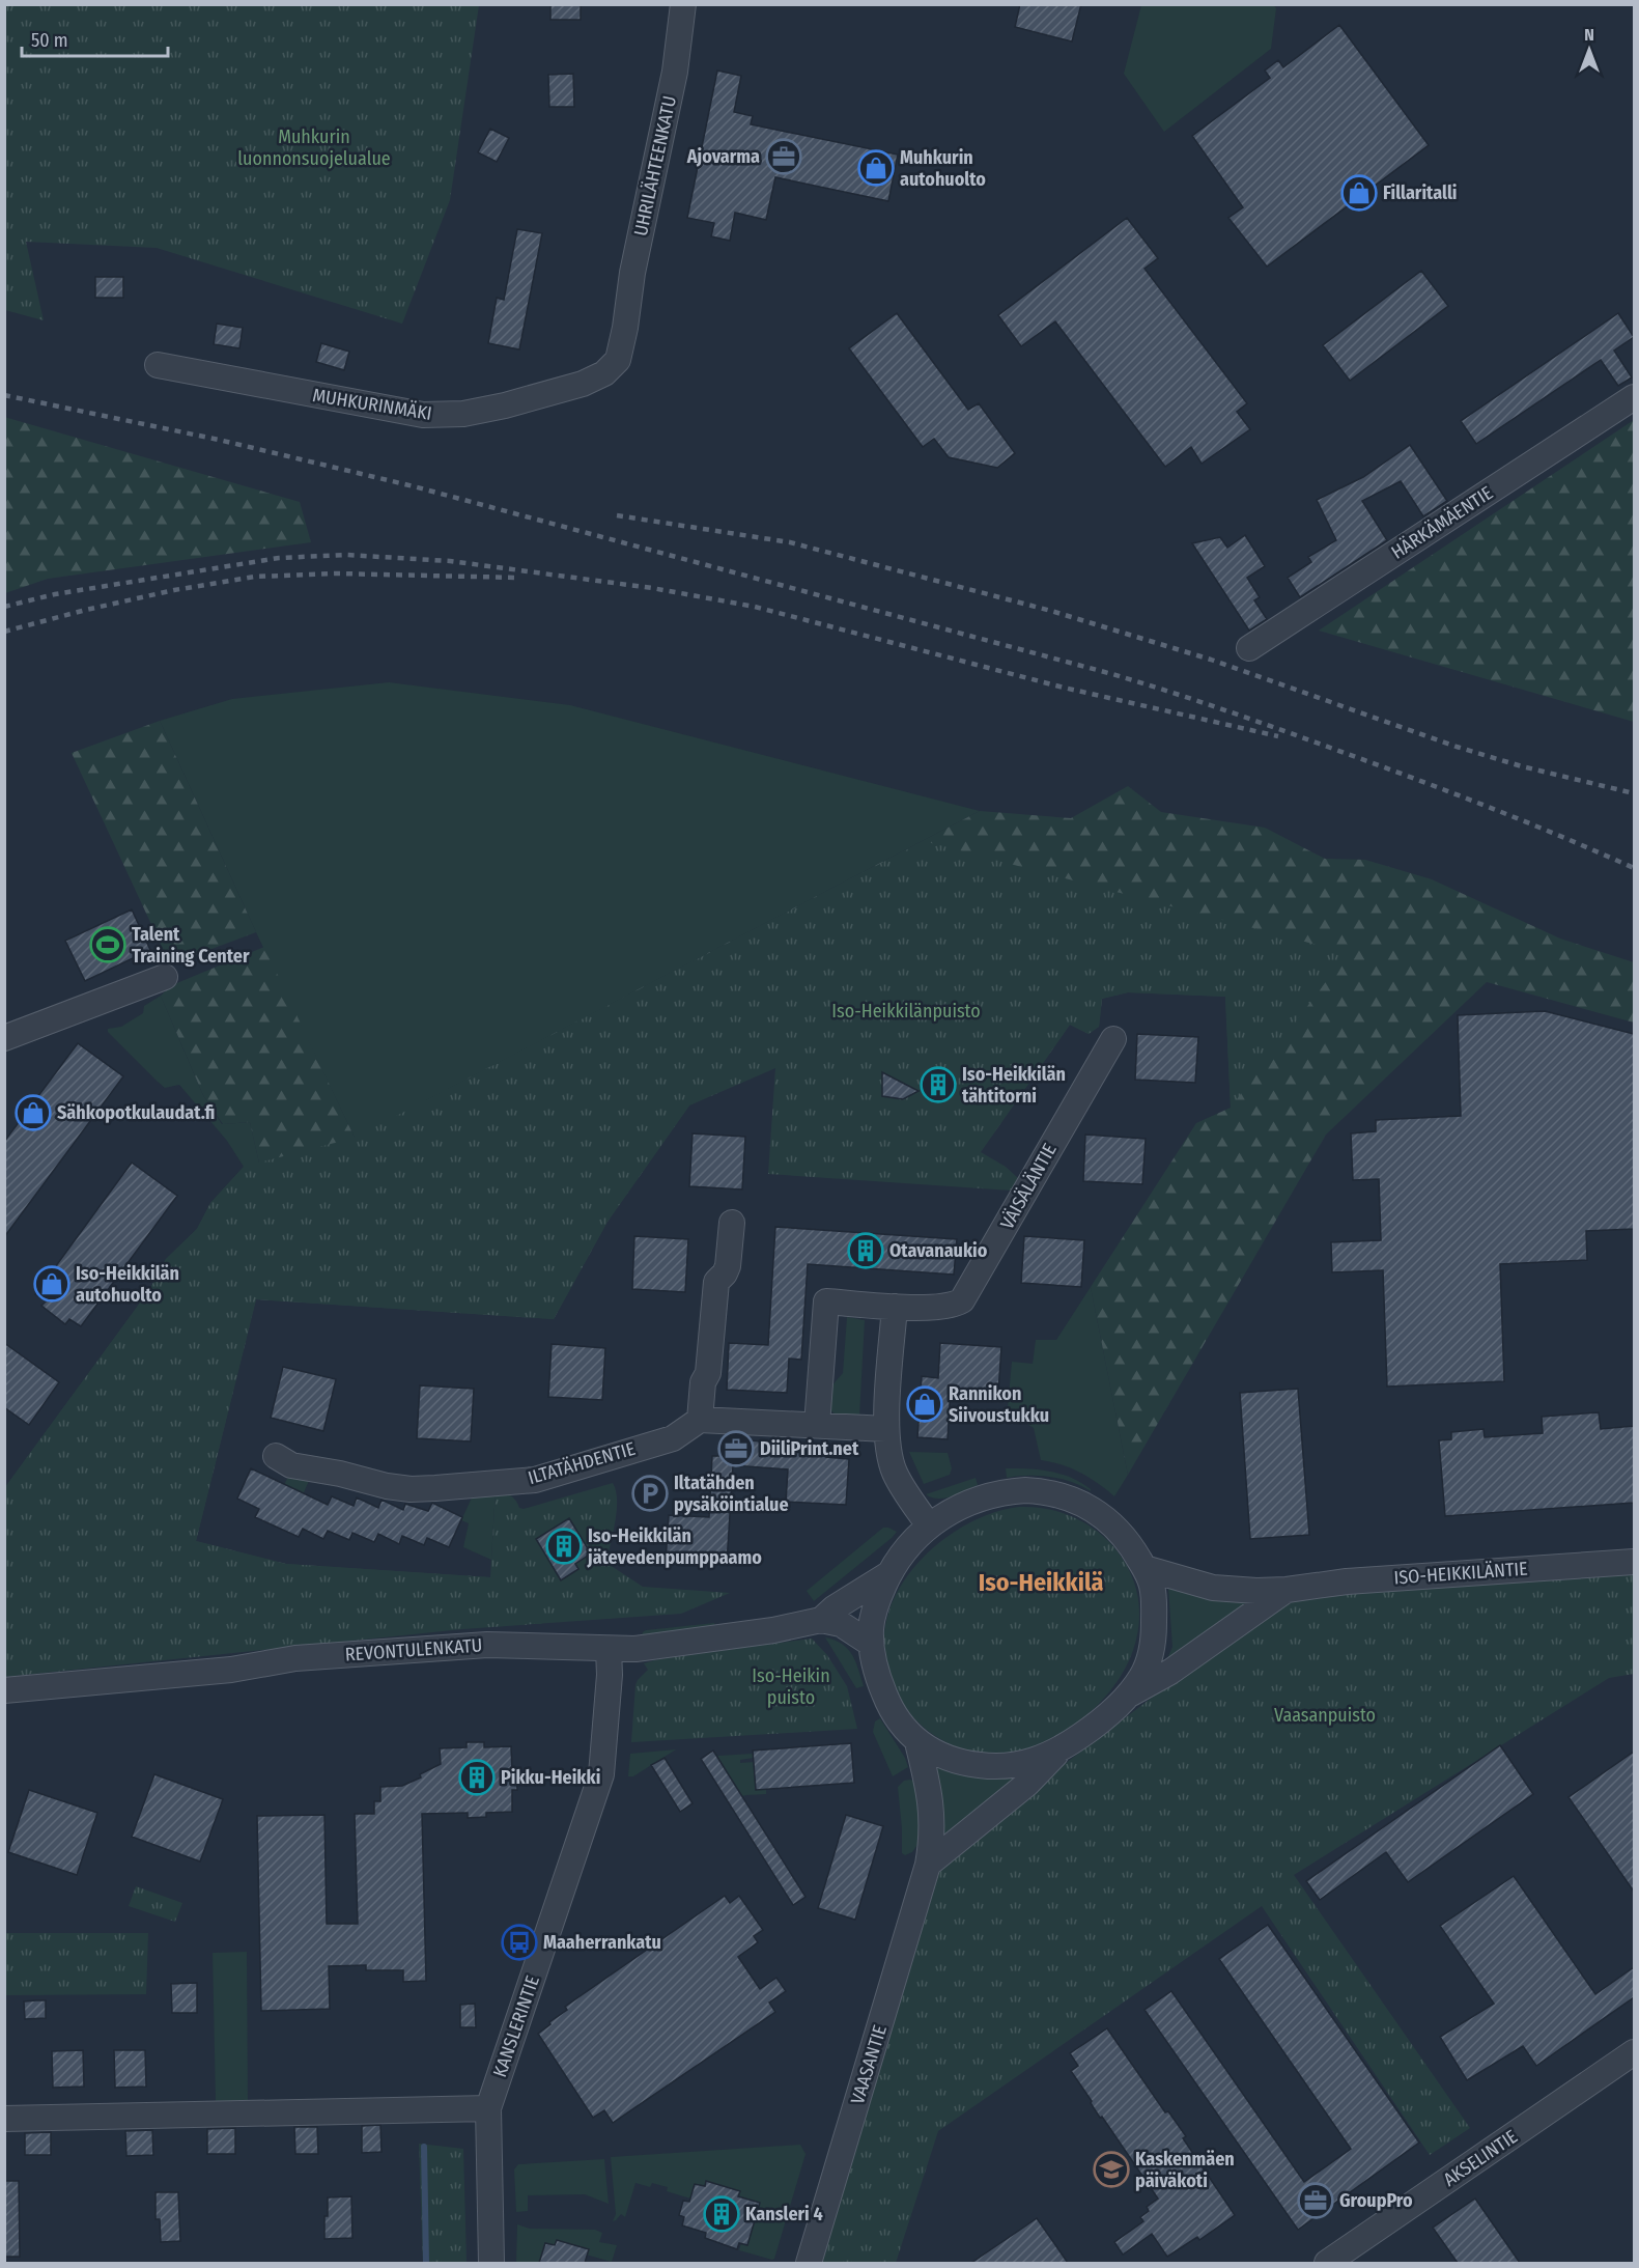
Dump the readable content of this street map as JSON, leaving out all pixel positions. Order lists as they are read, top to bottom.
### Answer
{
  "streets": {
    "street": [
      "UHRILÄHTEENKATU",
      "MUHKURINMÄKI",
      "HÄRKÄMÄENTIE",
      "VÄISÄLÄNTIE",
      "ILTATÄHDENTIE",
      "ISO-HEIKKILÄNTIE",
      "REVONTULENKATU",
      "KANSLERINTIE",
      "VAASANTIE",
      "AKSELINTIE"
    ]
  },
  "crossings": [
    ["UHRILÄHTEENKATU", "MUHKURINMÄKI"],
    ["REVONTULENKATU", "KANSLERINTIE"]
  ],
  "districts": ["Iso-Heikkilä"],
  "parks": [
    "Muhkurin luonnonsuojelualue",
    "Iso-Heikkilänpuisto",
    "Iso-Heikin puisto",
    "Vaasanpuisto"
  ],
  "places": {
    "office": ["Ajovarma", "DiiliPrint.net", "GroupPro"],
    "shop": [
      "Muhkurin autohuolto",
      "Fillaritalli",
      "Sähkopotkulaudat.fi",
      "Iso-Heikkilän autohuolto",
      "Rannikon Siivoustukku"
    ],
    "sports": ["Talent Training Center"],
    "building": [
      "Iso-Heikkilän tähtitorni",
      "Otavanaukio",
      "Iso-Heikkilän jätevedenpumppaamo",
      "Pikku-Heikki",
      "Kansleri 4"
    ],
    "parking": ["Iltatähden pysäköintialue"],
    "bus stop": ["Maaherrankatu"],
    "school or university": ["Kaskenmäen päiväkoti"]
  },
  "scale_bar": "50 m",
  "north": "top"
}
